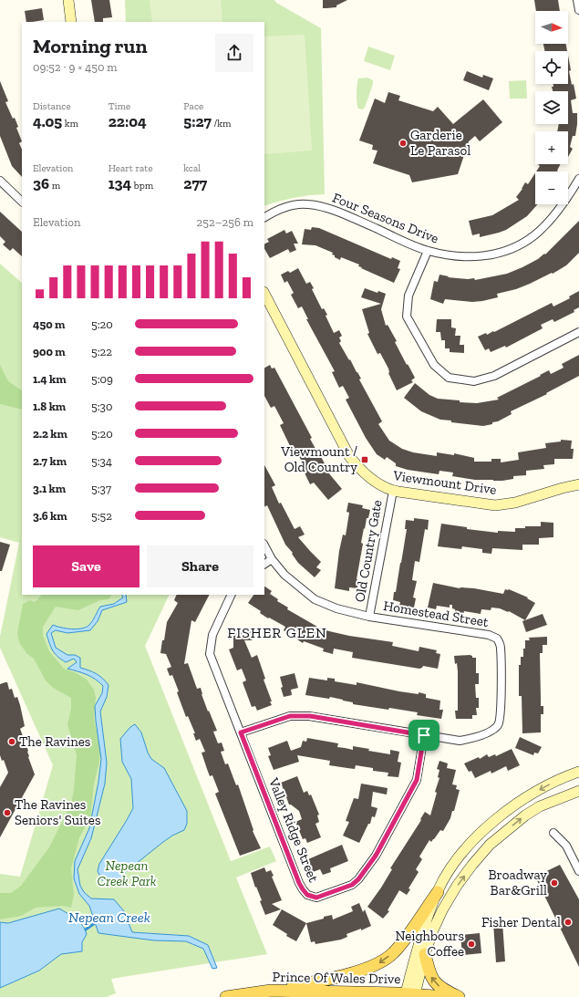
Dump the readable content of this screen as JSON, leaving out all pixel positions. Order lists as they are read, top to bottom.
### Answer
{
  "streets": {
    "main road": ["Viewmount Drive", "Prince Of Wales Drive"],
    "street": [
      "Four Seasons Drive",
      "Old Country Gate",
      "Homestead Street",
      "Valley Ridge Street"
    ]
  },
  "crossings": [
    ["Viewmount Drive", "Old Country Gate"],
    ["Old Country Gate", "Homestead Street"],
    ["Homestead Street", "Valley Ridge Street"]
  ],
  "districts": ["FISHER GLEN"],
  "water": ["Nepean Creek"],
  "parks": ["Nepean Creek Park"],
  "places": {
    "other": [
      "Garderie Le Parasol",
      "The Ravines",
      "The Ravines Seniors' Suites",
      "Broadway Bar&Grill",
      "Fisher Dental",
      "Neighbours Coffee"
    ],
    "transit": ["Viewmount / Old Country"]
  },
  "north": "right",
  "page": {
    "map_buttons": ["+", "−"],
    "heading": ["Morning run", "09:52 · 9 × 450 m"],
    "stats": [
      ["Distance", "4.05 km"],
      ["Time", "22:04"],
      ["Pace", "5:27 /km"],
      ["Elevation", "36 m"],
      ["Heart rate", "134 bpm"],
      ["kcal", "277"]
    ],
    "chart": ["Elevation", "252–256 m"],
    "list": [
      {
        "name": "450 m",
        "note": "5:20"
      },
      {
        "name": "900 m",
        "note": "5:22"
      },
      {
        "name": "1.4 km",
        "note": "5:09"
      },
      {
        "name": "1.8 km",
        "note": "5:30"
      },
      {
        "name": "2.2 km",
        "note": "5:20"
      },
      {
        "name": "2.7 km",
        "note": "5:34"
      },
      {
        "name": "3.1 km",
        "note": "5:37"
      },
      {
        "name": "3.6 km",
        "note": "5:52"
      }
    ],
    "buttons": ["Save", "Share"]
  }
}
